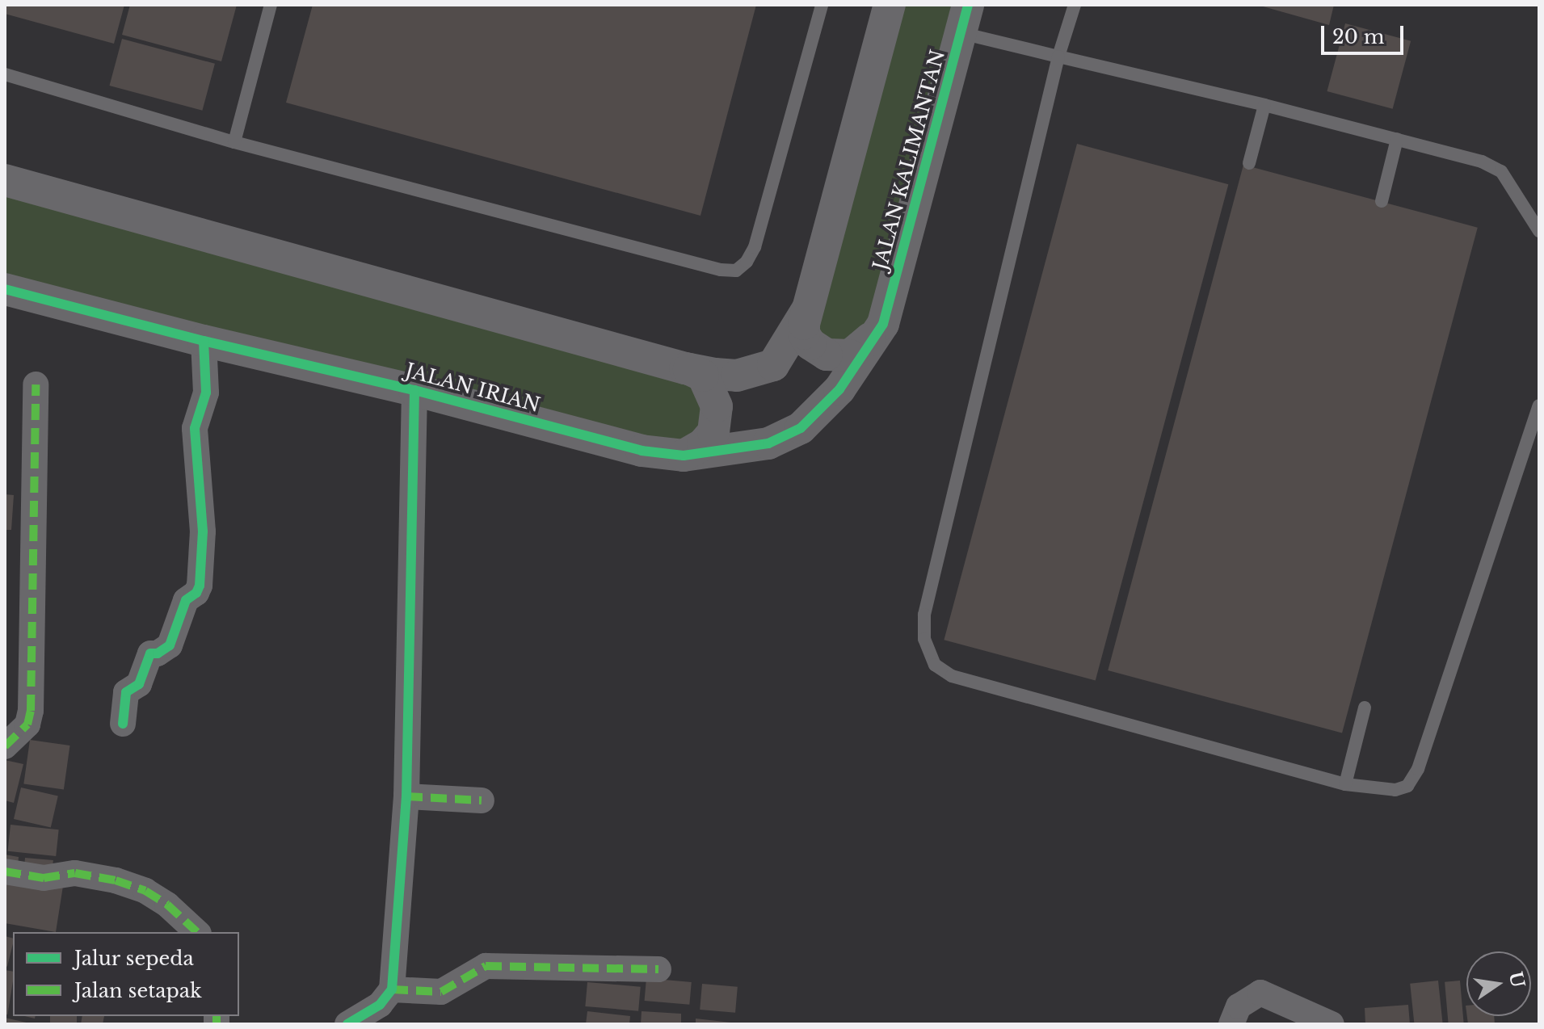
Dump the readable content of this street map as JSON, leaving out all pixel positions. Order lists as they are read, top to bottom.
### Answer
{
  "streets": {
    "street": ["JALAN KALIMANTAN", "JALAN IRIAN"]
  },
  "crossings": [
    ["JALAN KALIMANTAN", "JALAN IRIAN"]
  ],
  "legend": ["Jalur sepeda", "Jalan setapak"],
  "scale_bar": "20 m",
  "north": "right"
}
